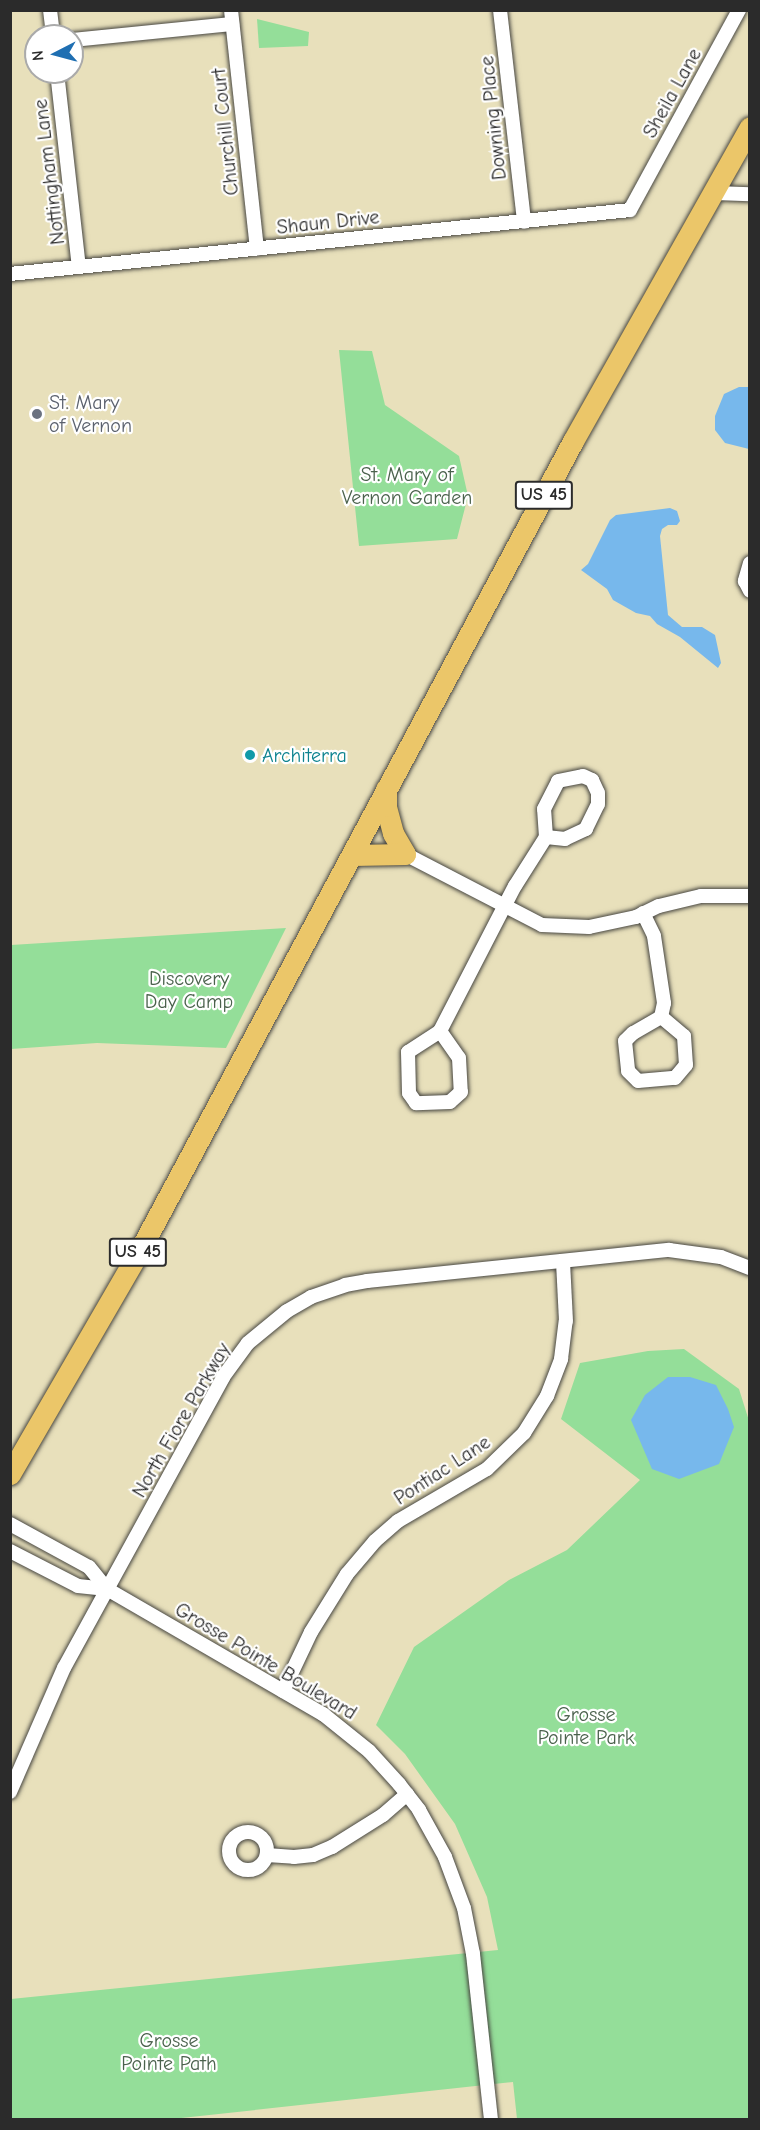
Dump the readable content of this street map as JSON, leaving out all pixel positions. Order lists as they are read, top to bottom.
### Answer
{
  "streets": {
    "main road": ["US 45"],
    "street": [
      "Sheila Lane",
      "Downing Place",
      "Churchill Court",
      "Nottingham Lane",
      "Shaun Drive",
      "North Fiore Parkway",
      "Pontiac Lane",
      "Grosse Pointe Boulevard"
    ]
  },
  "crossings": [
    ["Sheila Lane", "Shaun Drive"],
    ["Downing Place", "Shaun Drive"],
    ["Churchill Court", "Shaun Drive"],
    ["Nottingham Lane", "Shaun Drive"],
    ["North Fiore Parkway", "Pontiac Lane"],
    ["North Fiore Parkway", "Grosse Pointe Boulevard"],
    ["Pontiac Lane", "Grosse Pointe Boulevard"]
  ],
  "parks": [
    "St. Mary of Vernon Garden",
    "Discovery Day Camp",
    "Grosse Pointe Park",
    "Grosse Pointe Path"
  ],
  "places": ["St. Mary of Vernon", "Architerra"],
  "north": "left"
}
